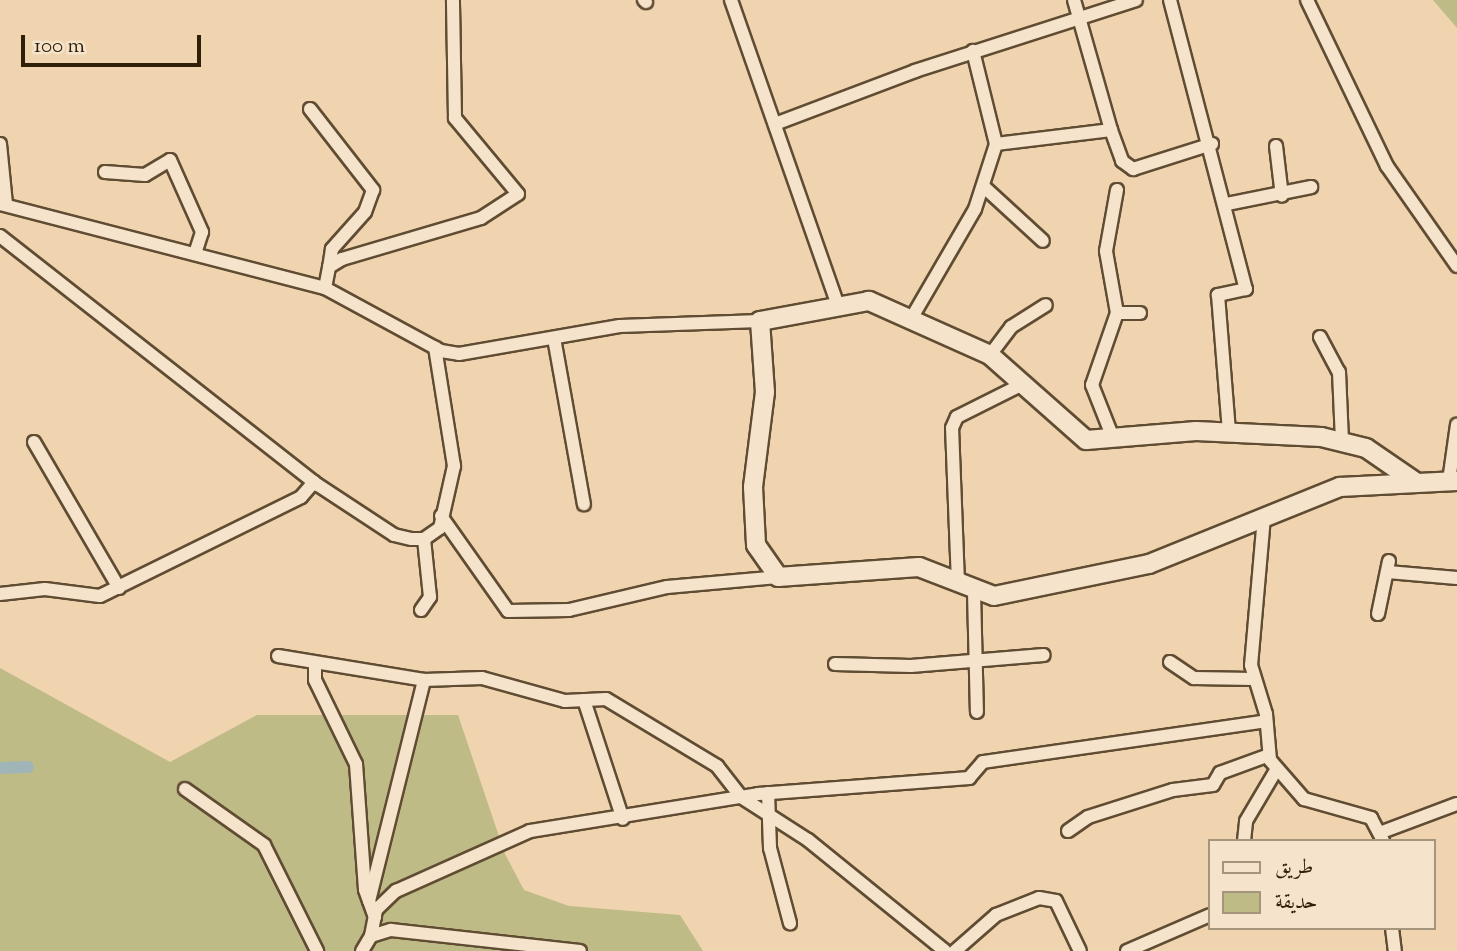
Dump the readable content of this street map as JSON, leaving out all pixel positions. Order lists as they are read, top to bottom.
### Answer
{
  "legend": ["طريق", "حديقة"],
  "scale_bar": "100 m"
}
